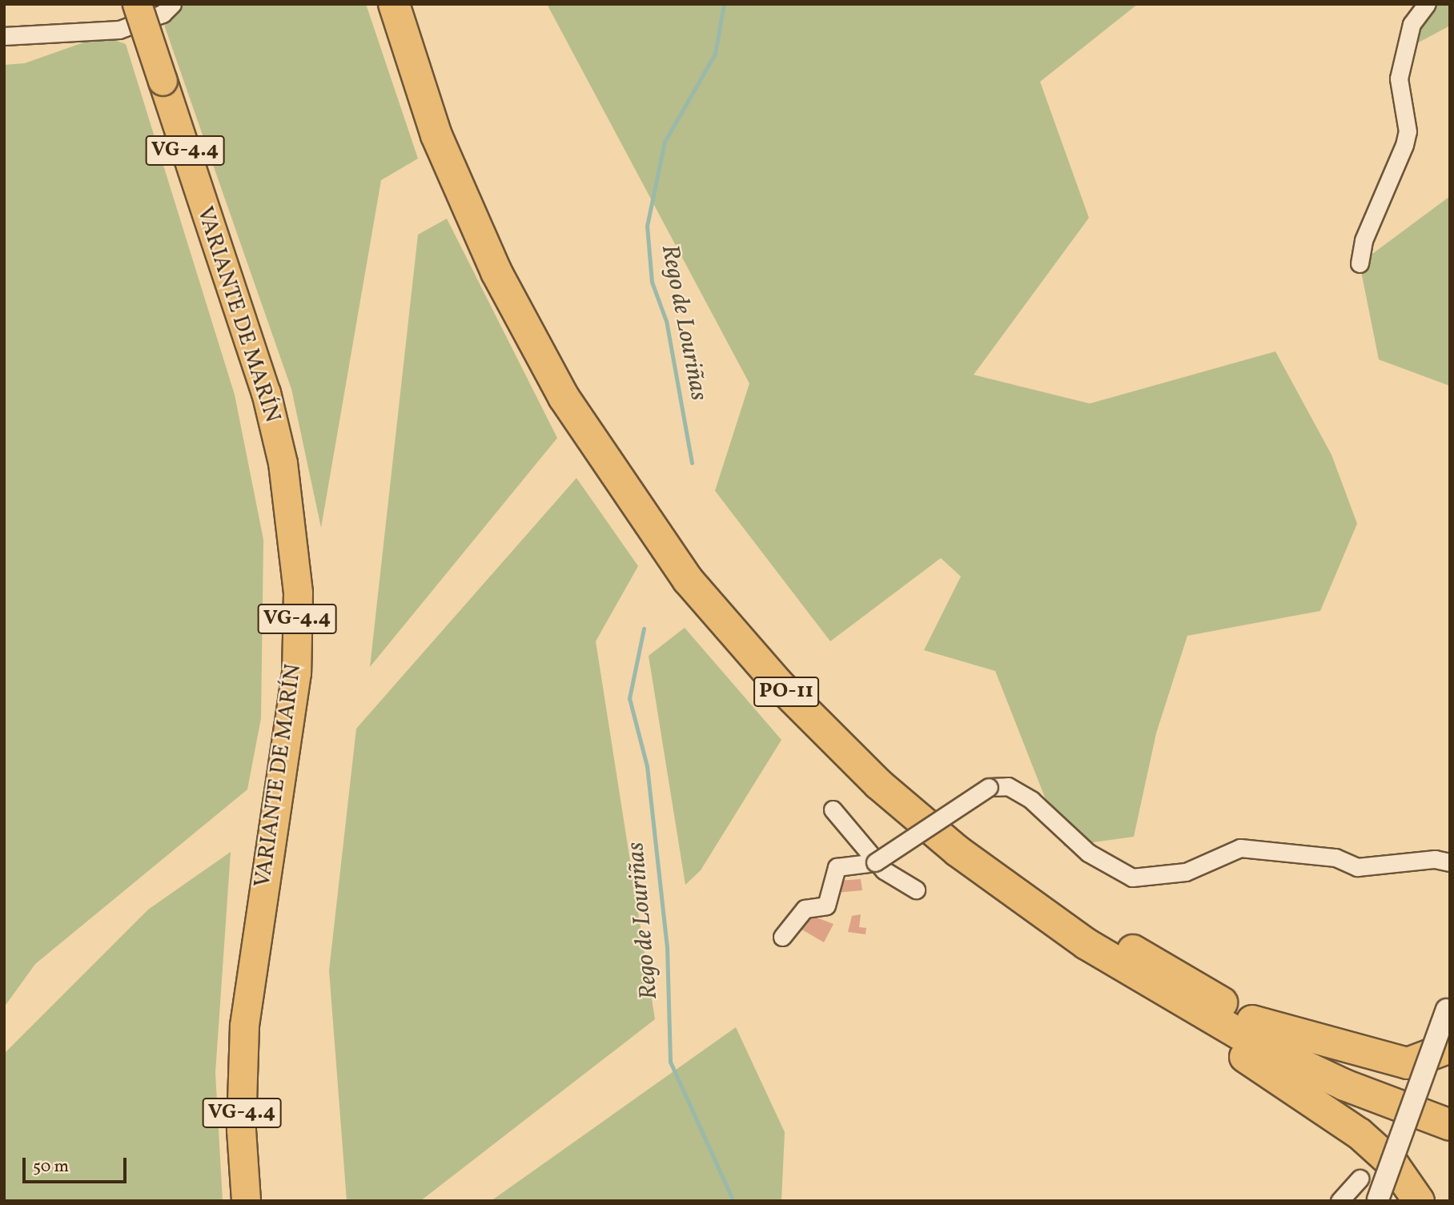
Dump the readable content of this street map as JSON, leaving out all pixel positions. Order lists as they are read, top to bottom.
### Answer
{
  "streets": {
    "highway": ["VG-4.4", "VARIANTE DE MARÍN", "PO-11"]
  },
  "water": ["Rego de Louriñas"],
  "scale_bar": "50 m"
}
